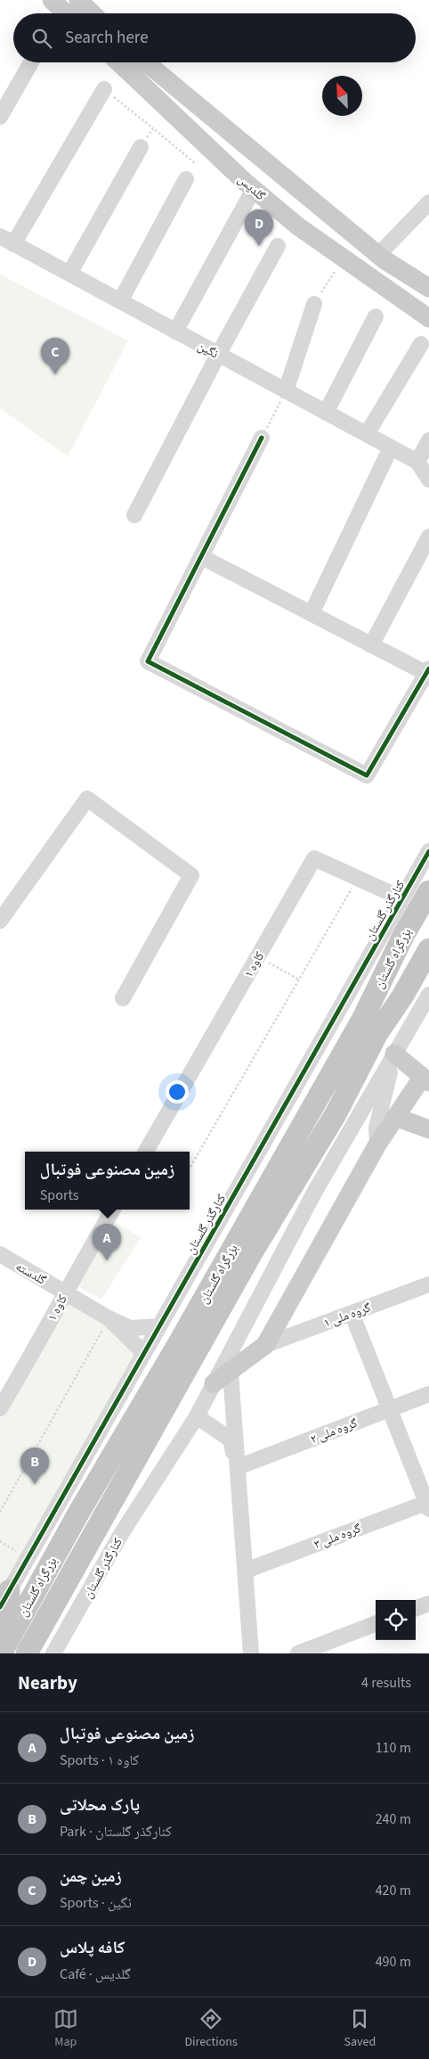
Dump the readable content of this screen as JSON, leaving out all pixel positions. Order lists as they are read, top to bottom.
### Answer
{
  "streets": {
    "highway": ["بزرگراه گلستان"],
    "main road": ["گلدیس"],
    "street": [
      "نگین",
      "کنارگذر گلستان",
      "کاوه ۱",
      "گلدسته",
      "گروه ملی ۱",
      "گروه ملی ۲",
      "گروه ملی ۳"
    ]
  },
  "crossings": [
    ["کنارگذر گلستان", "بزرگراه گلستان"],
    ["کنارگذر گلستان", "کاوه ۱"],
    ["بزرگراه گلستان", "کاوه ۱"],
    ["کاوه ۱", "گلدسته"]
  ],
  "north": "top left",
  "page": {
    "search": "Search here",
    "pins": [
      "D",
      "C",
      "A",
      "B"
    ],
    "popup": ["زمین مصنوعی فوتبال", "Sports"],
    "heading": ["Nearby", "4 results"],
    "list": [
      {
        "mark": "A",
        "name": "زمین مصنوعی فوتبال",
        "note": "Sports · کاوه ۱",
        "value": "110 m"
      },
      {
        "mark": "B",
        "name": "پارک محلاتی",
        "note": "Park · کنارگذر گلستان",
        "value": "240 m"
      },
      {
        "mark": "C",
        "name": "زمین چمن",
        "note": "Sports · نگین",
        "value": "420 m"
      },
      {
        "mark": "D",
        "name": "کافه پلاس",
        "note": "Café · گلدیس",
        "value": "490 m"
      }
    ],
    "nav": ["Map", "Directions", "Saved"]
  }
}
